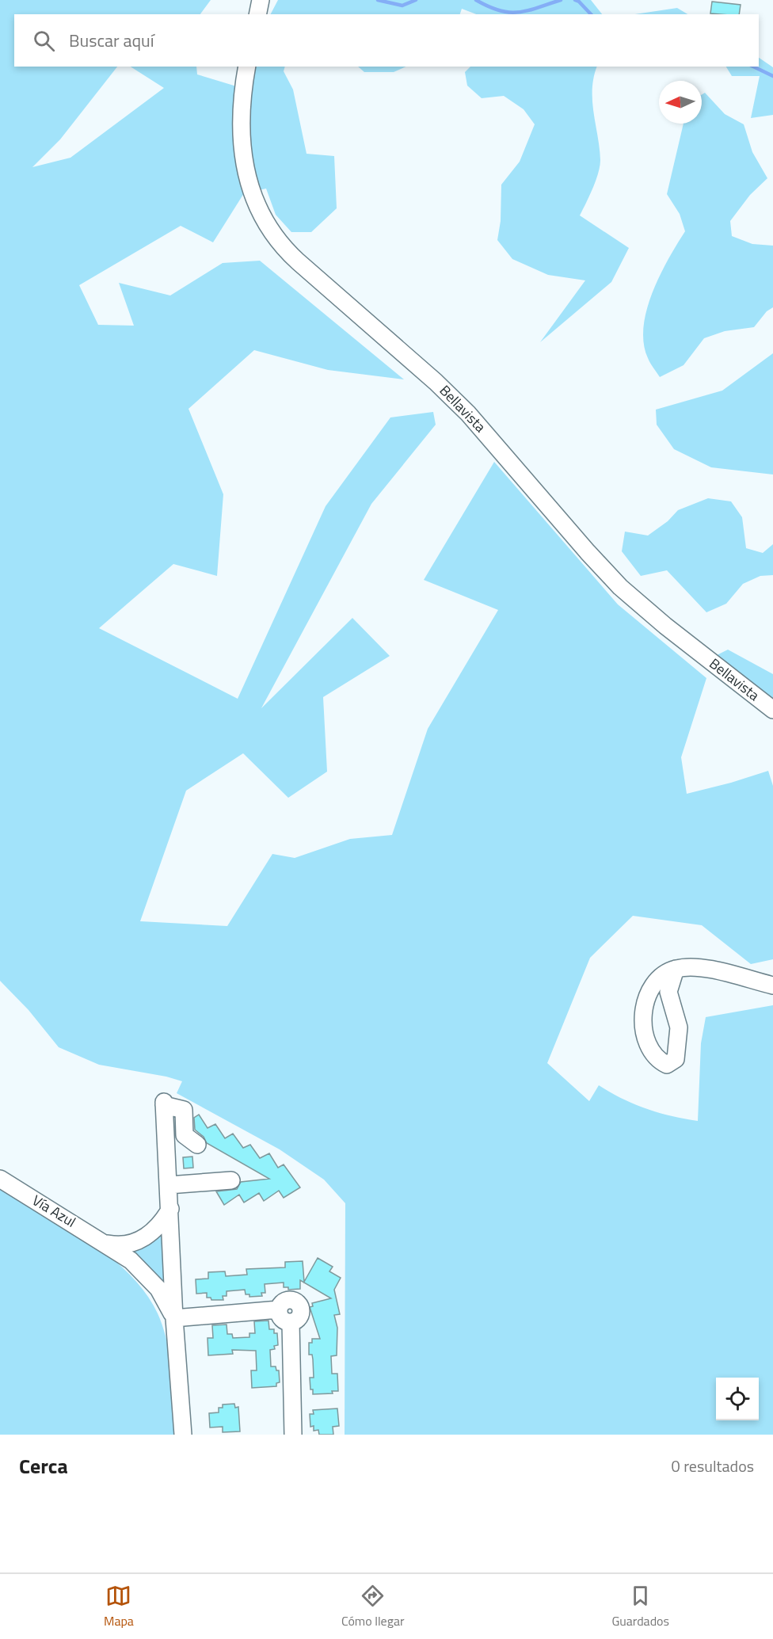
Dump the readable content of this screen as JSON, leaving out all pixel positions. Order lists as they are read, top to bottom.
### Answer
{
  "streets": {
    "street": ["Bellavista", "Vía Azul"]
  },
  "north": "left",
  "page": {
    "search": "Buscar aquí",
    "heading": ["Cerca", "0 resultados"],
    "nav": ["Mapa", "Cómo llegar", "Guardados"]
  }
}
